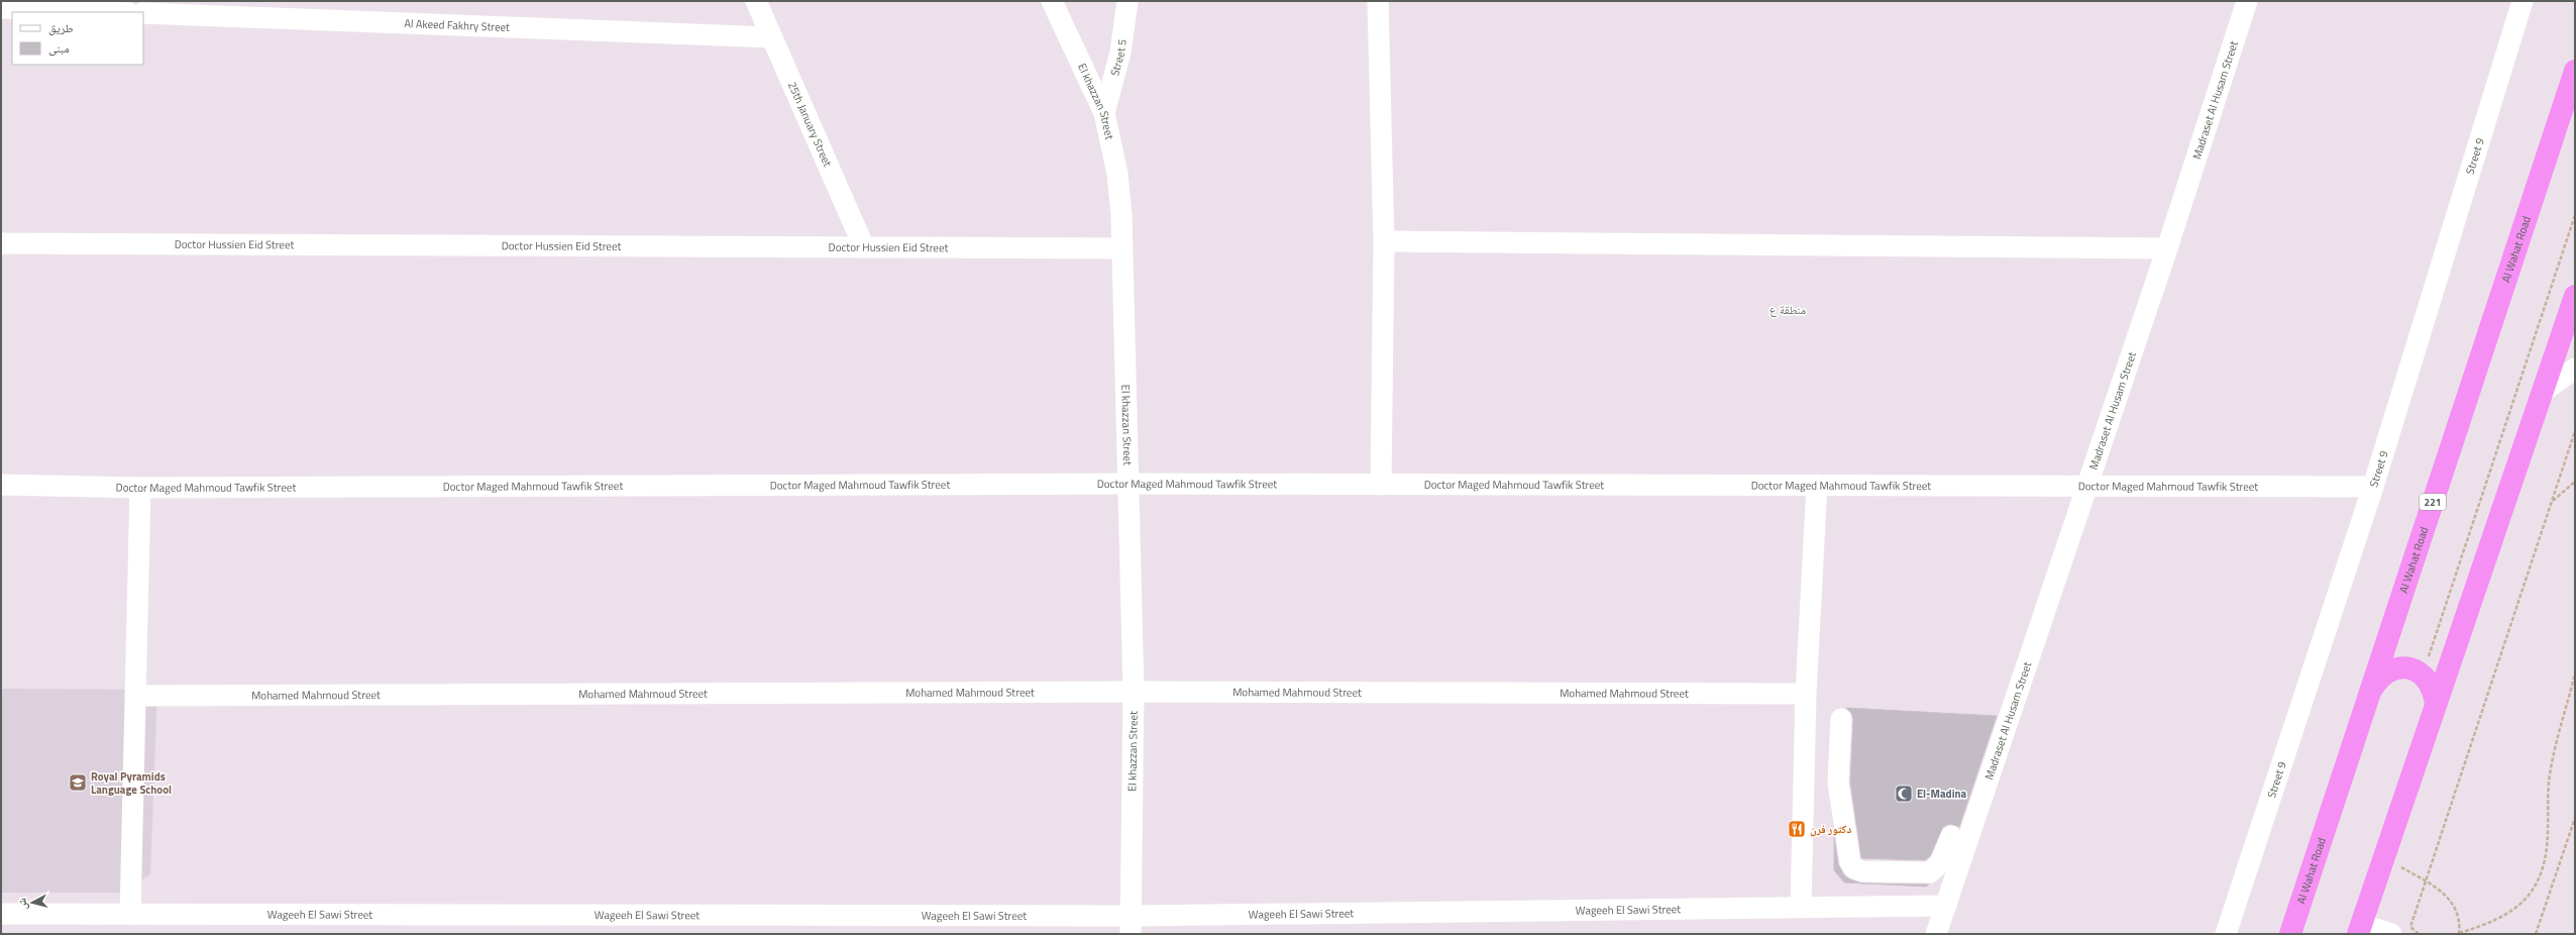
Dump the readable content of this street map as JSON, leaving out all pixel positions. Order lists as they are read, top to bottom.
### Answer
{
  "streets": {
    "highway": ["Al Wahat Road", "221"],
    "street": [
      "Al Akeed Fakhry Street",
      "Street 5",
      "Madraset Al Husam Street",
      "El khazzan Street",
      "25th January Street",
      "Street 9",
      "Doctor Hussien Eid Street",
      "Doctor Maged Mahmoud Tawfik Street",
      "Mohamed Mahmoud Street",
      "Wageeh El Sawi Street"
    ]
  },
  "crossings": [
    ["Al Akeed Fakhry Street", "25th January Street"],
    ["Street 5", "El khazzan Street"],
    ["Madraset Al Husam Street", "Doctor Maged Mahmoud Tawfik Street"],
    ["Madraset Al Husam Street", "Wageeh El Sawi Street"],
    ["El khazzan Street", "Doctor Hussien Eid Street"],
    ["El khazzan Street", "Doctor Maged Mahmoud Tawfik Street"],
    ["El khazzan Street", "Mohamed Mahmoud Street"],
    ["El khazzan Street", "Wageeh El Sawi Street"],
    ["25th January Street", "Doctor Hussien Eid Street"],
    ["Street 9", "Doctor Maged Mahmoud Tawfik Street"]
  ],
  "districts": ["منطقة ع"],
  "places": {
    "school or university": ["Royal Pyramids Language School"],
    "mosque": ["El-Madina"],
    "restaurant": ["دكتور فرن"]
  },
  "legend": ["طريق", "مبنى"],
  "north": "left"
}
